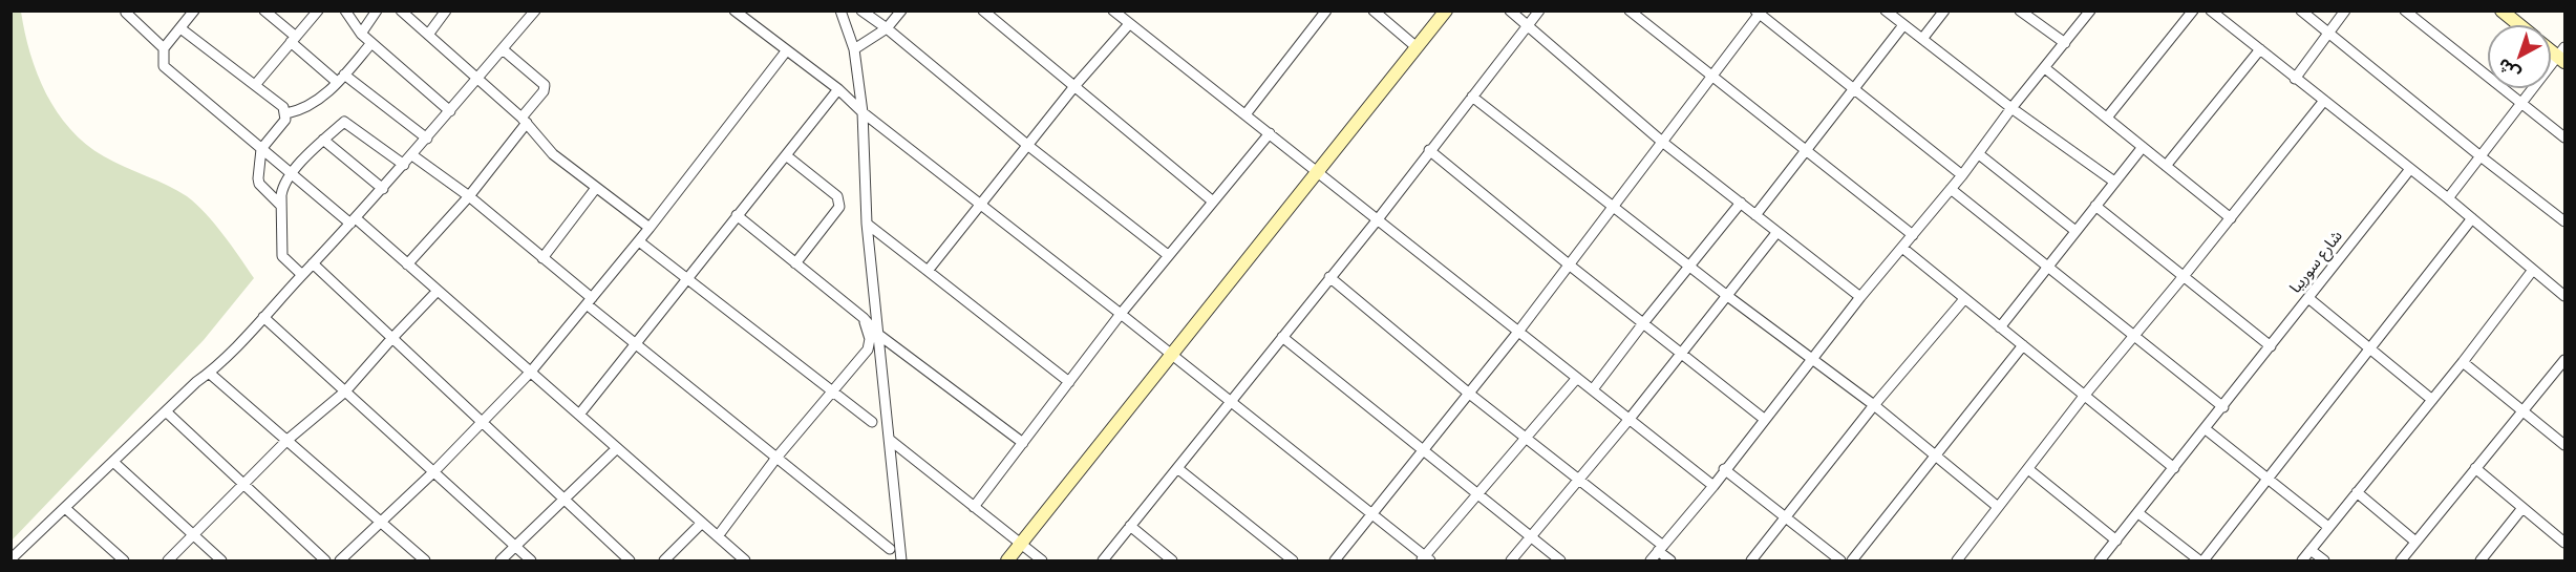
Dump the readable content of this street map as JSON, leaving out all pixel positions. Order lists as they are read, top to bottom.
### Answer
{
  "streets": {
    "street": ["شارع سوريبا"]
  },
  "north": "bottom left"
}
